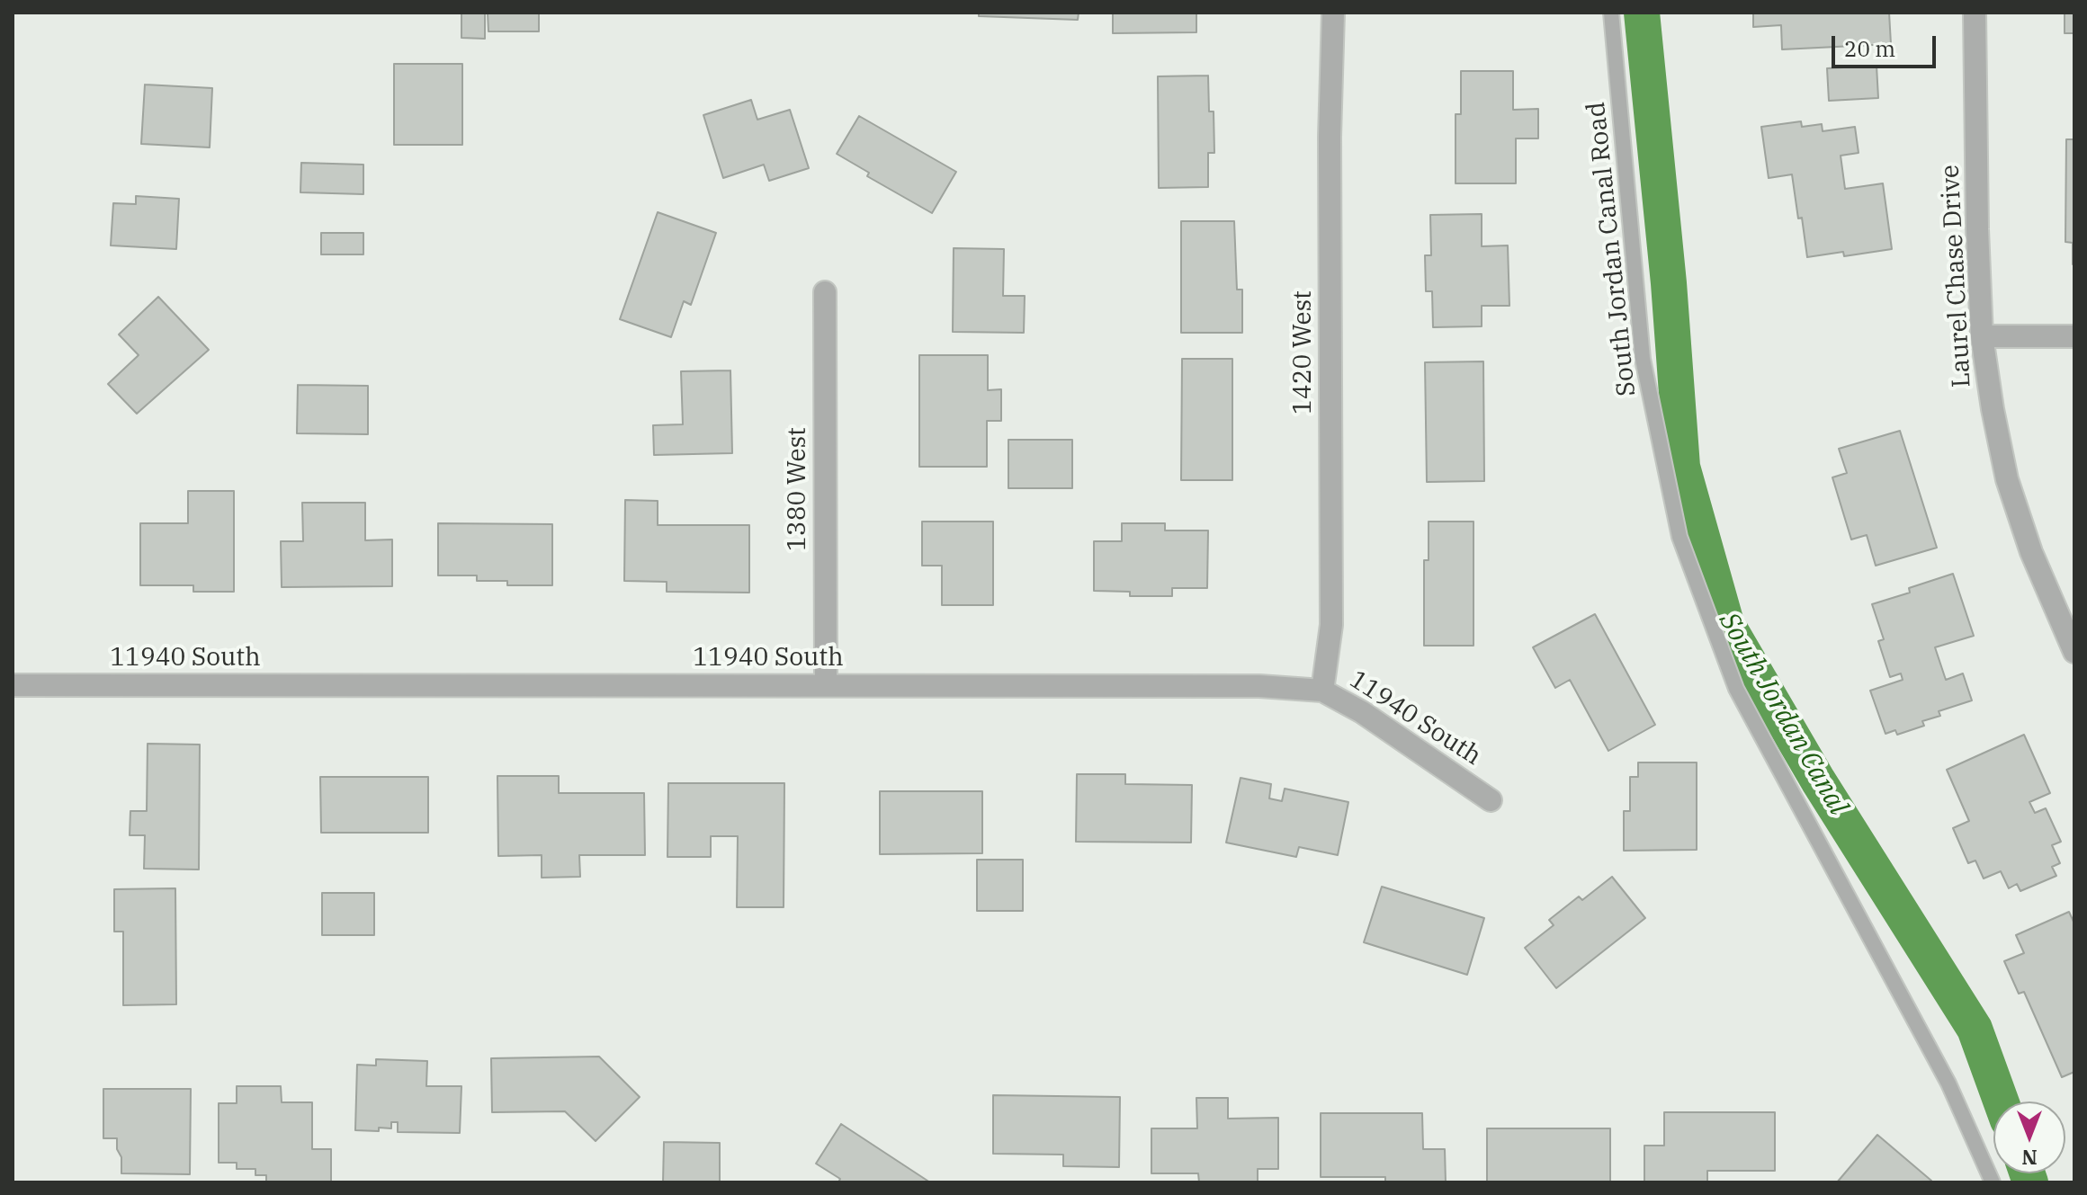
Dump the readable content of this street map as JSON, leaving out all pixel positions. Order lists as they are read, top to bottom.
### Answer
{
  "streets": {
    "street": [
      "Laurel Chase Drive",
      "1420 West",
      "1380 West",
      "11940 South"
    ],
    "lane": ["South Jordan Canal Road"]
  },
  "crossings": [
    ["1420 West", "11940 South"],
    ["1380 West", "11940 South"]
  ],
  "water": ["South Jordan Canal"],
  "scale_bar": "20 m",
  "north": "bottom"
}
